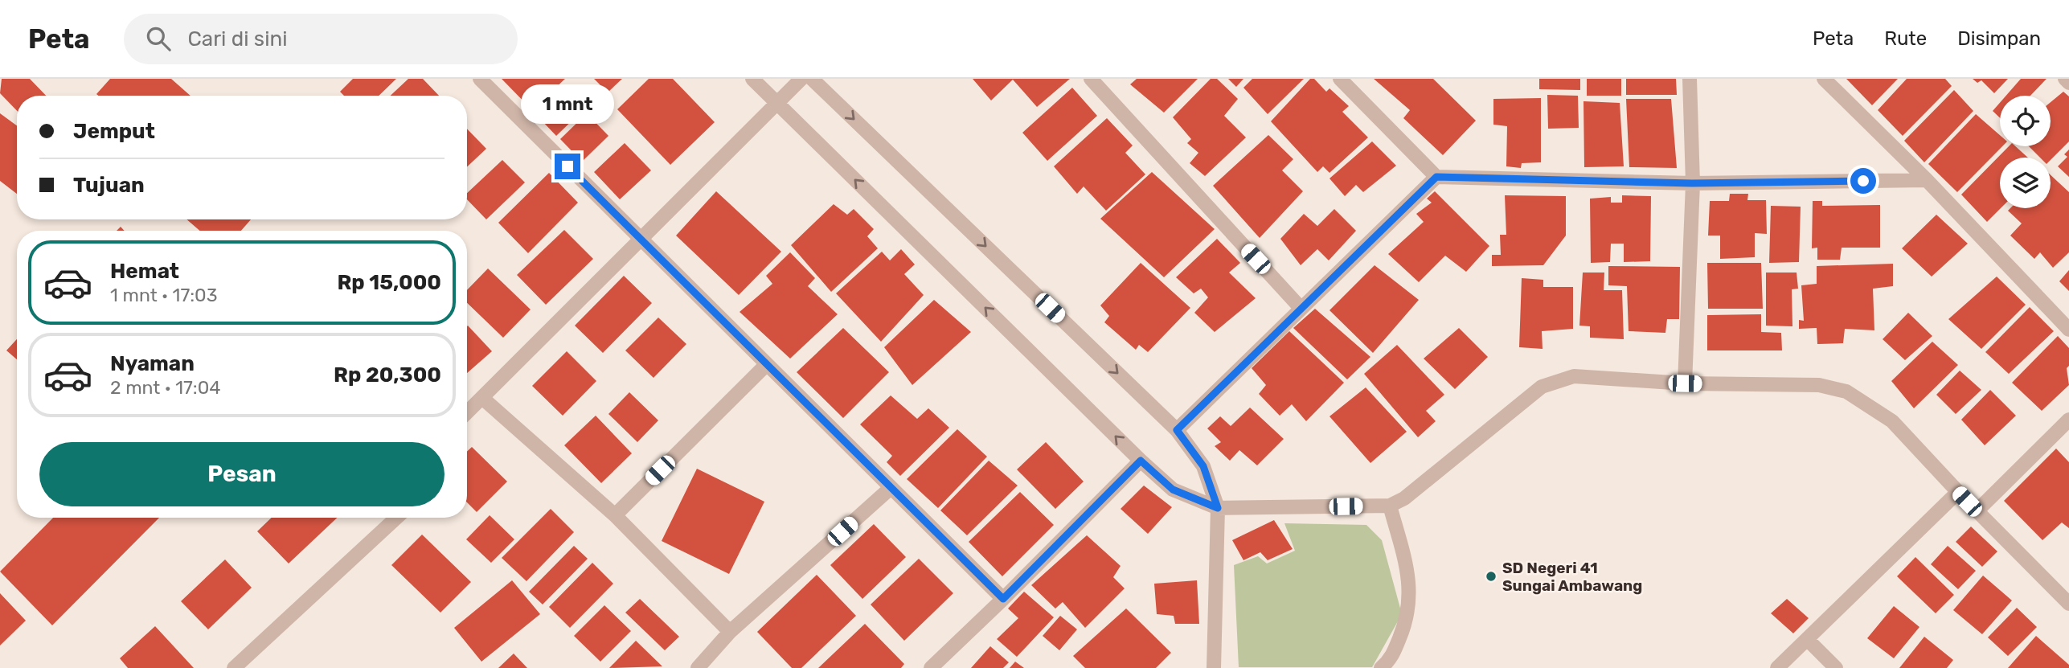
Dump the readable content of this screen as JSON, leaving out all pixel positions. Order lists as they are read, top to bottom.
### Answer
{
  "places": ["SD Negeri 41 Sungai Ambawang"],
  "page": {
    "header": "Peta",
    "search": "Cari di sini",
    "nav": ["Peta", "Rute", "Disimpan"],
    "bubble": "1 mnt",
    "banner": ["Jemput", "Tujuan"],
    "list": [
      {
        "name": "Hemat",
        "note": "1 mnt · 17:03",
        "value": "Rp 15,000"
      },
      {
        "name": "Nyaman",
        "note": "2 mnt · 17:04",
        "value": "Rp 20,300"
      }
    ],
    "buttons": "Pesan"
  }
}
